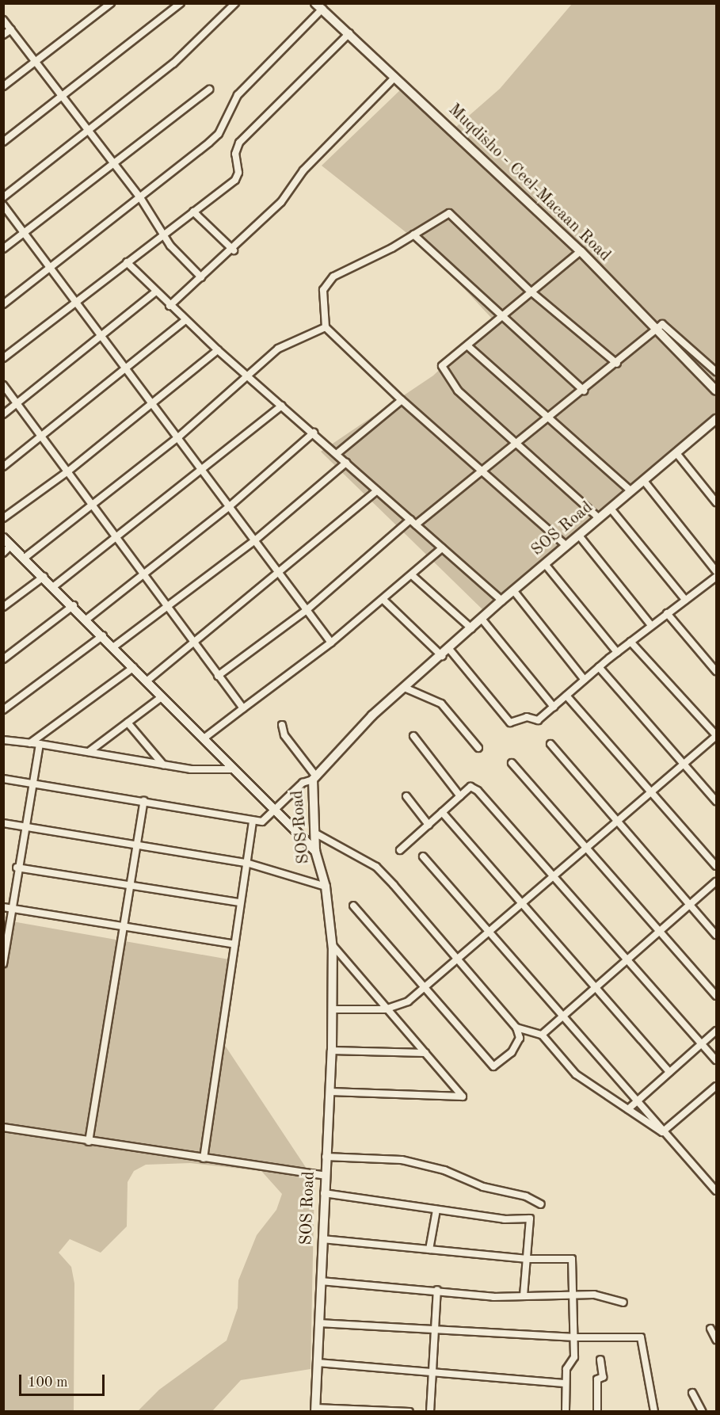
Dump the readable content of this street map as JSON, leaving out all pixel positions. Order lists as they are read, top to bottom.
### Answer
{
  "streets": {
    "street": ["Muqdisho - Ceel-Macaan Road", "SOS Road"]
  },
  "scale_bar": "100 m"
}
